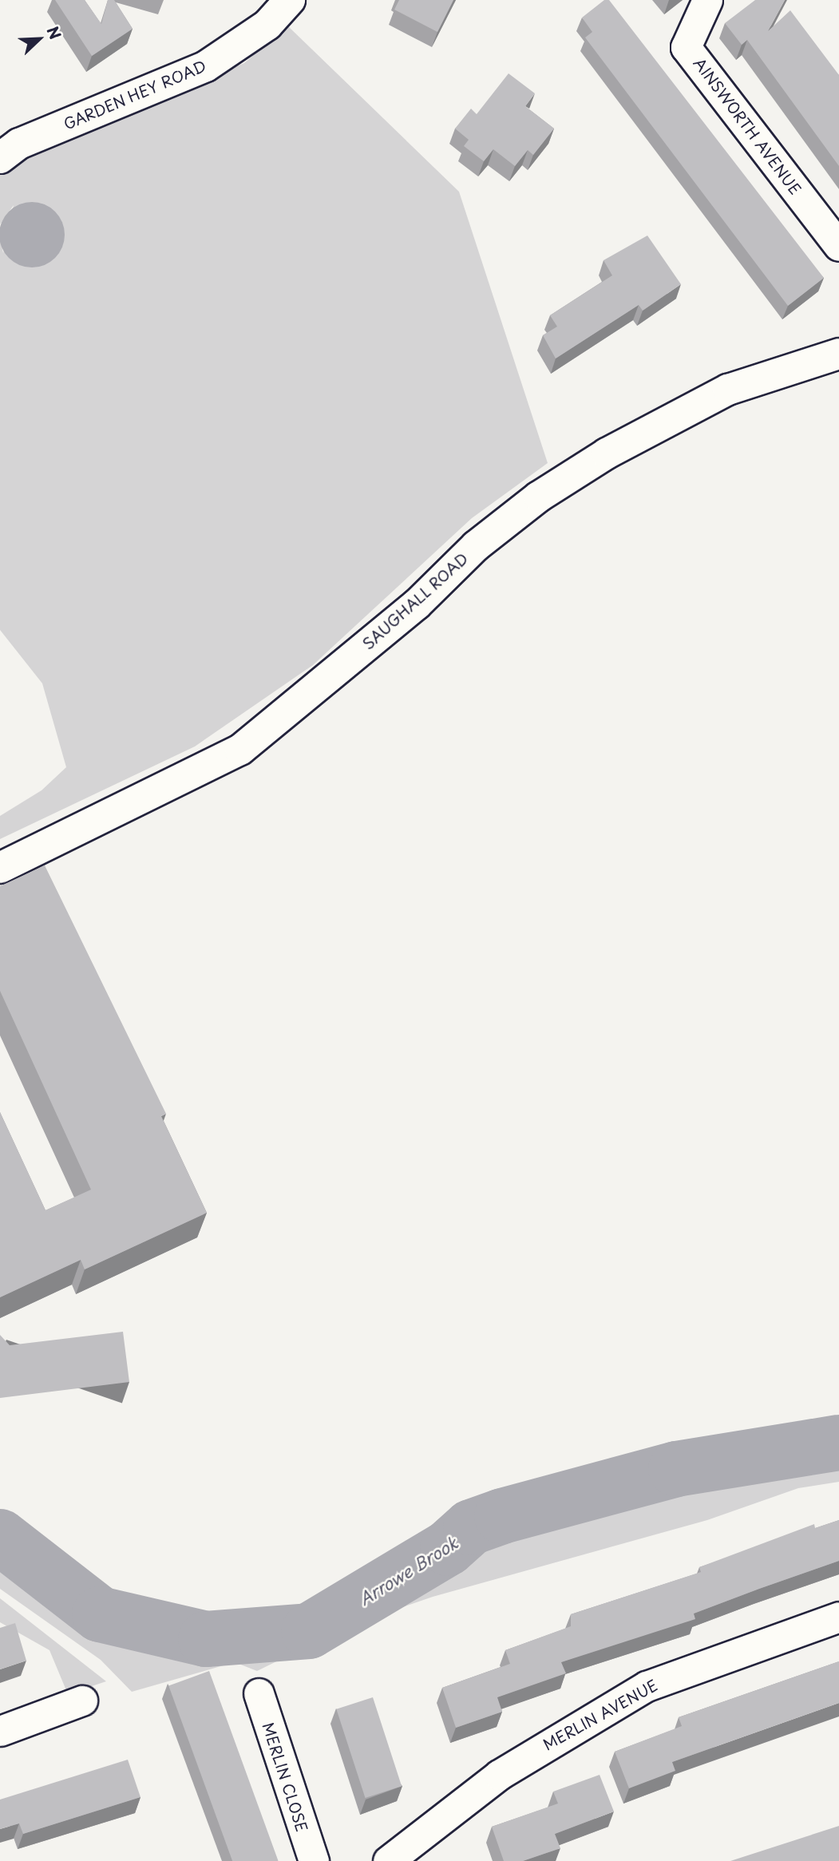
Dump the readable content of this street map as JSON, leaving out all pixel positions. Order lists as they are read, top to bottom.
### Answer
{
  "streets": {
    "street": [
      "GARDEN HEY ROAD",
      "AINSWORTH AVENUE",
      "SAUGHALL ROAD",
      "MERLIN AVENUE",
      "MERLIN CLOSE"
    ]
  },
  "water": ["Arrowe Brook"],
  "north": "top right"
}
